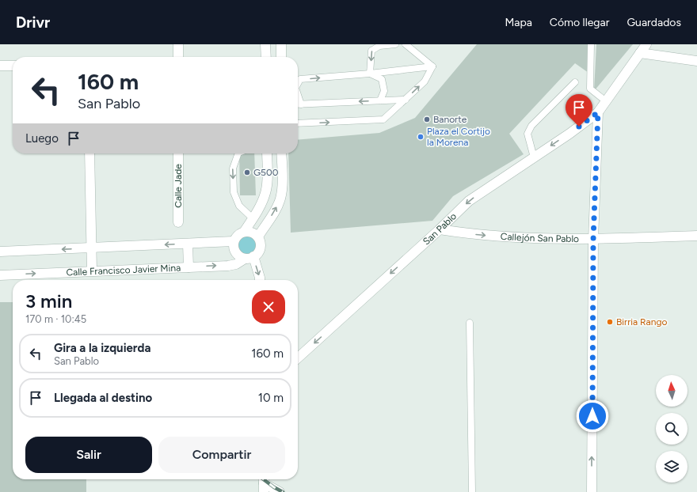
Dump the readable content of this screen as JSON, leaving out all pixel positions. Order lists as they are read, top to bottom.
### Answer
{
  "streets": {
    "street": [
      "Calle Jade",
      "San Pablo",
      "Callejón San Pablo",
      "Calle Francisco Javier Mina"
    ]
  },
  "crossings": [
    ["San Pablo", "Callejón San Pablo"]
  ],
  "one_way": ["San Pablo", "Callejón San Pablo"],
  "places": [
    "Banorte",
    "Plaza el Cortijo la Morena",
    "G500",
    "Birria Rango"
  ],
  "north": "top",
  "page": {
    "header": "Drivr",
    "nav": ["Mapa", "Cómo llegar", "Guardados"],
    "turn": ["160 m", "San Pablo"],
    "then": "Luego",
    "heading": ["3 min", "170 m · 10:45"],
    "list": [
      {
        "name": "Gira a la izquierda",
        "note": "San Pablo",
        "value": "160 m"
      },
      {
        "name": "Llegada al destino",
        "value": "10 m"
      }
    ],
    "buttons": ["Salir", "Compartir"]
  }
}
